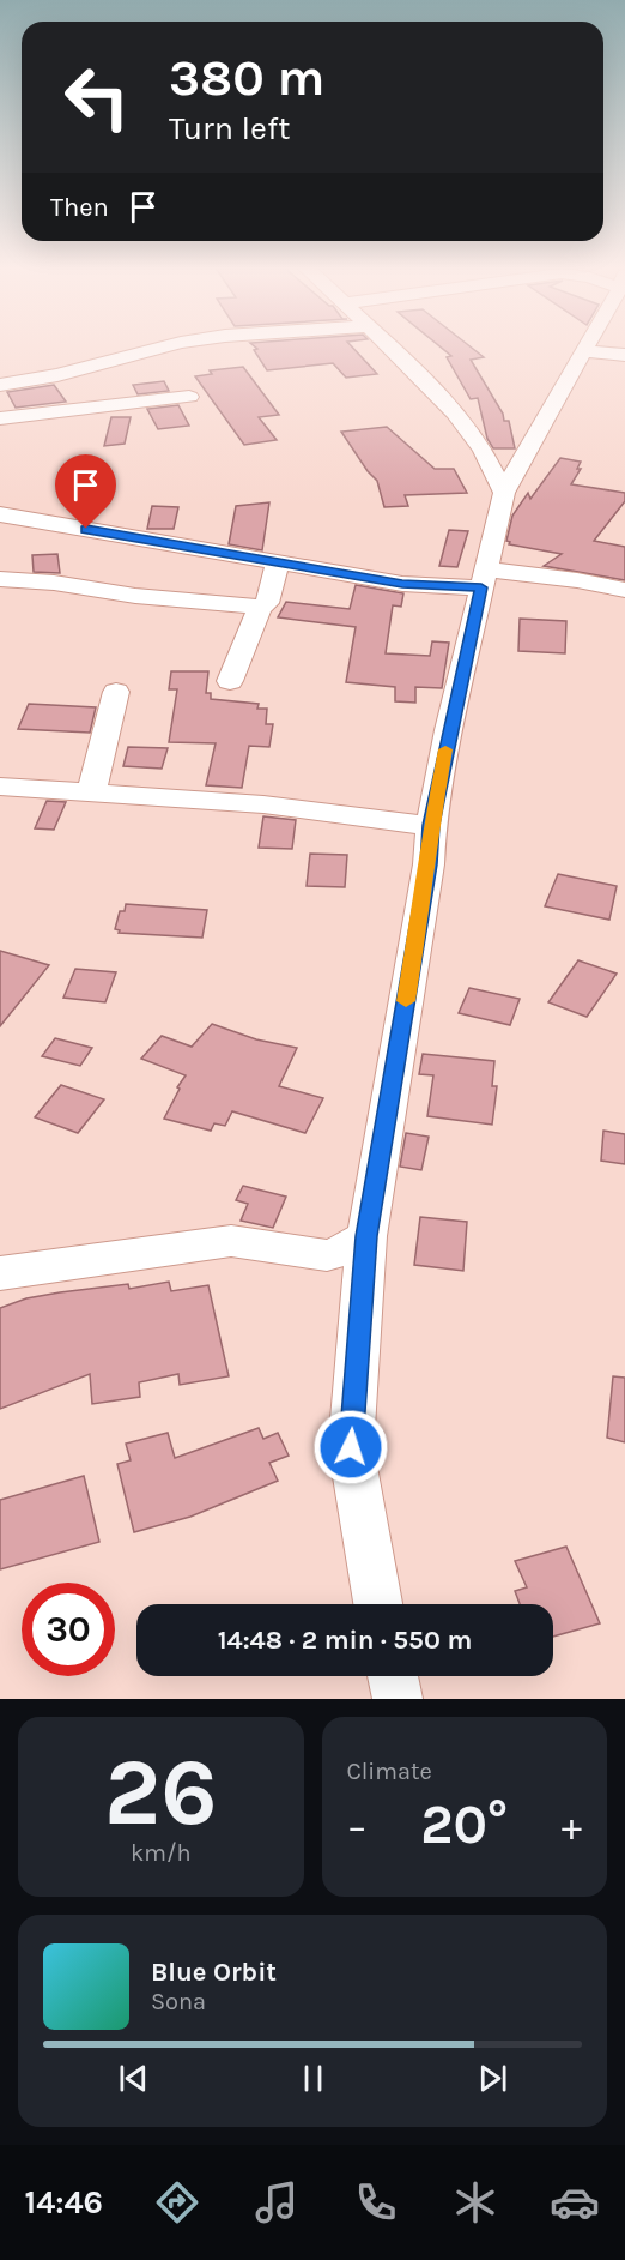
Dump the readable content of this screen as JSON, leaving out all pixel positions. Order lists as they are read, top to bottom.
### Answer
{
  "page": {
    "turn": ["380 m", "Turn left"],
    "then": "Then",
    "limit": "30",
    "trip": "14:48 · 2 min · 550 m",
    "tile": [
      ["26", "km/h"],
      "Climate"
    ],
    "heat": ["−", "20°", "+"],
    "song": ["Blue Orbit", "Sona"],
    "tabs": "14:46"
  }
}
